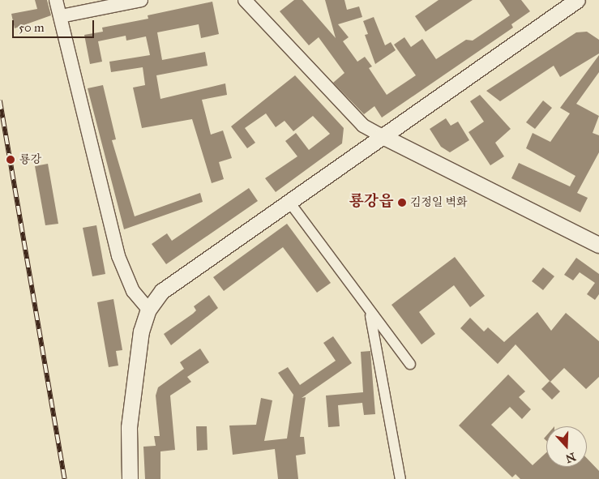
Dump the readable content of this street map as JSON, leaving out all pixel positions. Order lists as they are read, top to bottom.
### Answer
{
  "districts": ["룡강읍"],
  "places": ["룡강", "김정일 벽화"],
  "scale_bar": "50 m",
  "north": "bottom"
}
